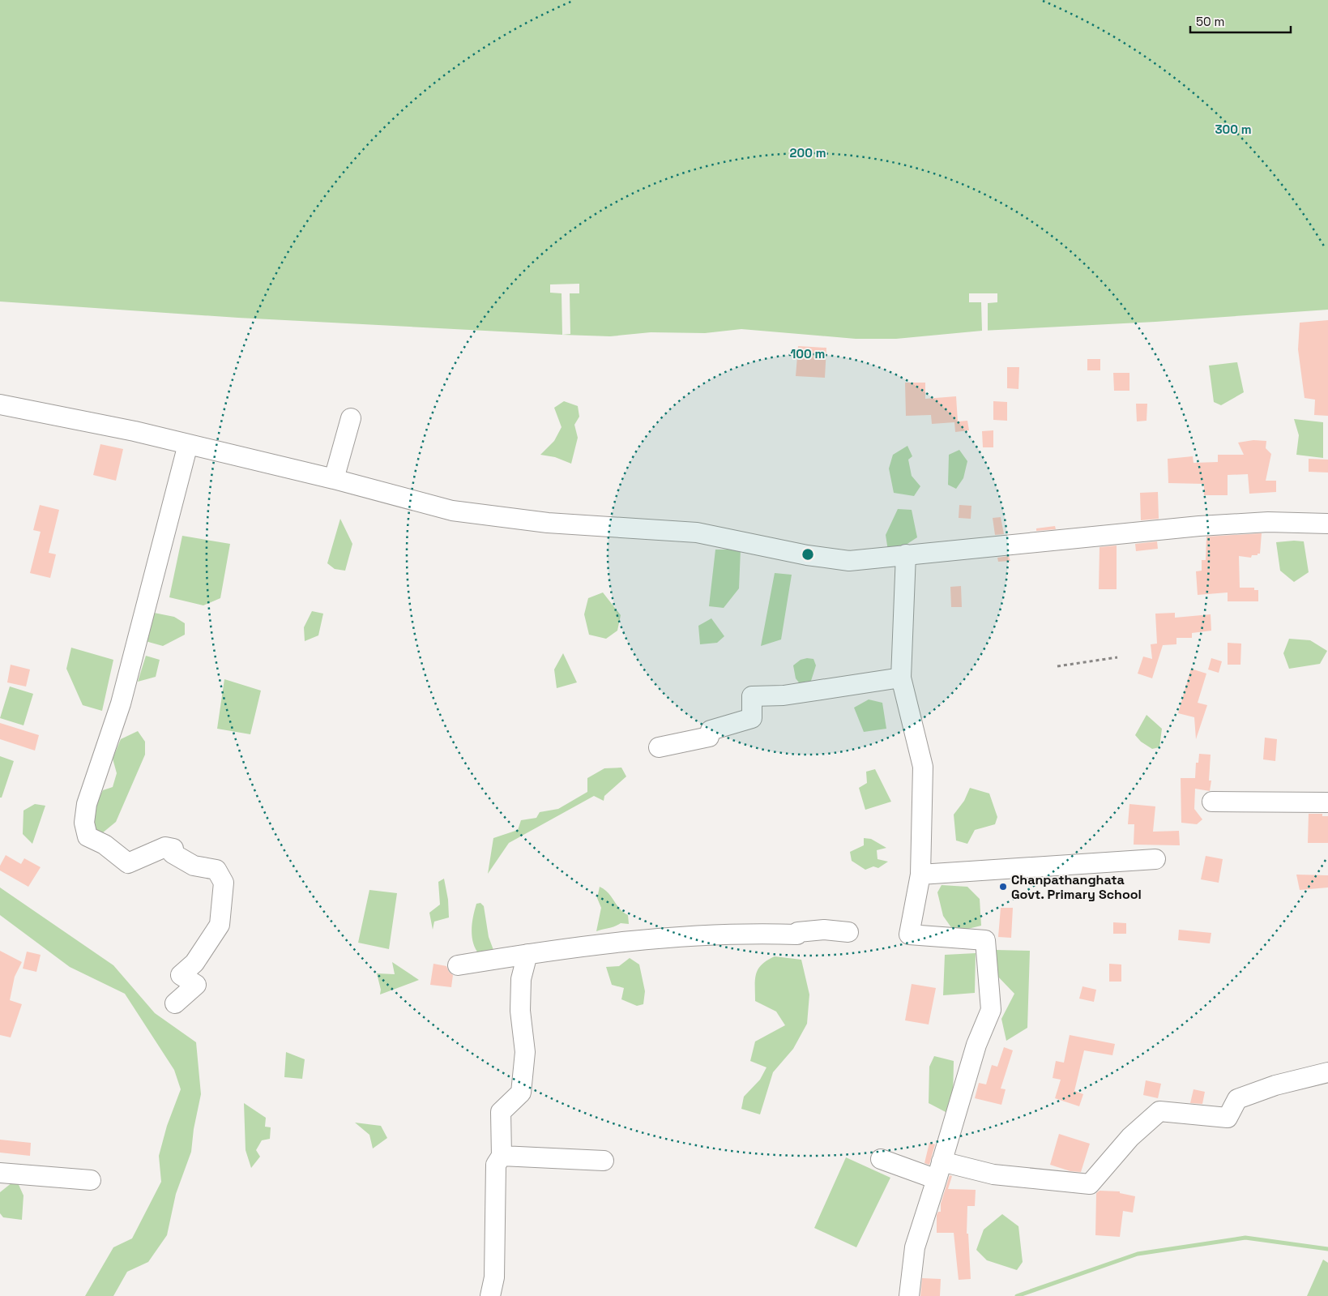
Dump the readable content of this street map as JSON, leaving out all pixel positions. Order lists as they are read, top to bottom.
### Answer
{
  "places": ["Chanpathanghata Govt. Primary School"],
  "scale_bar": "50 m",
  "rings": ["300 m", "200 m", "100 m"]
}
